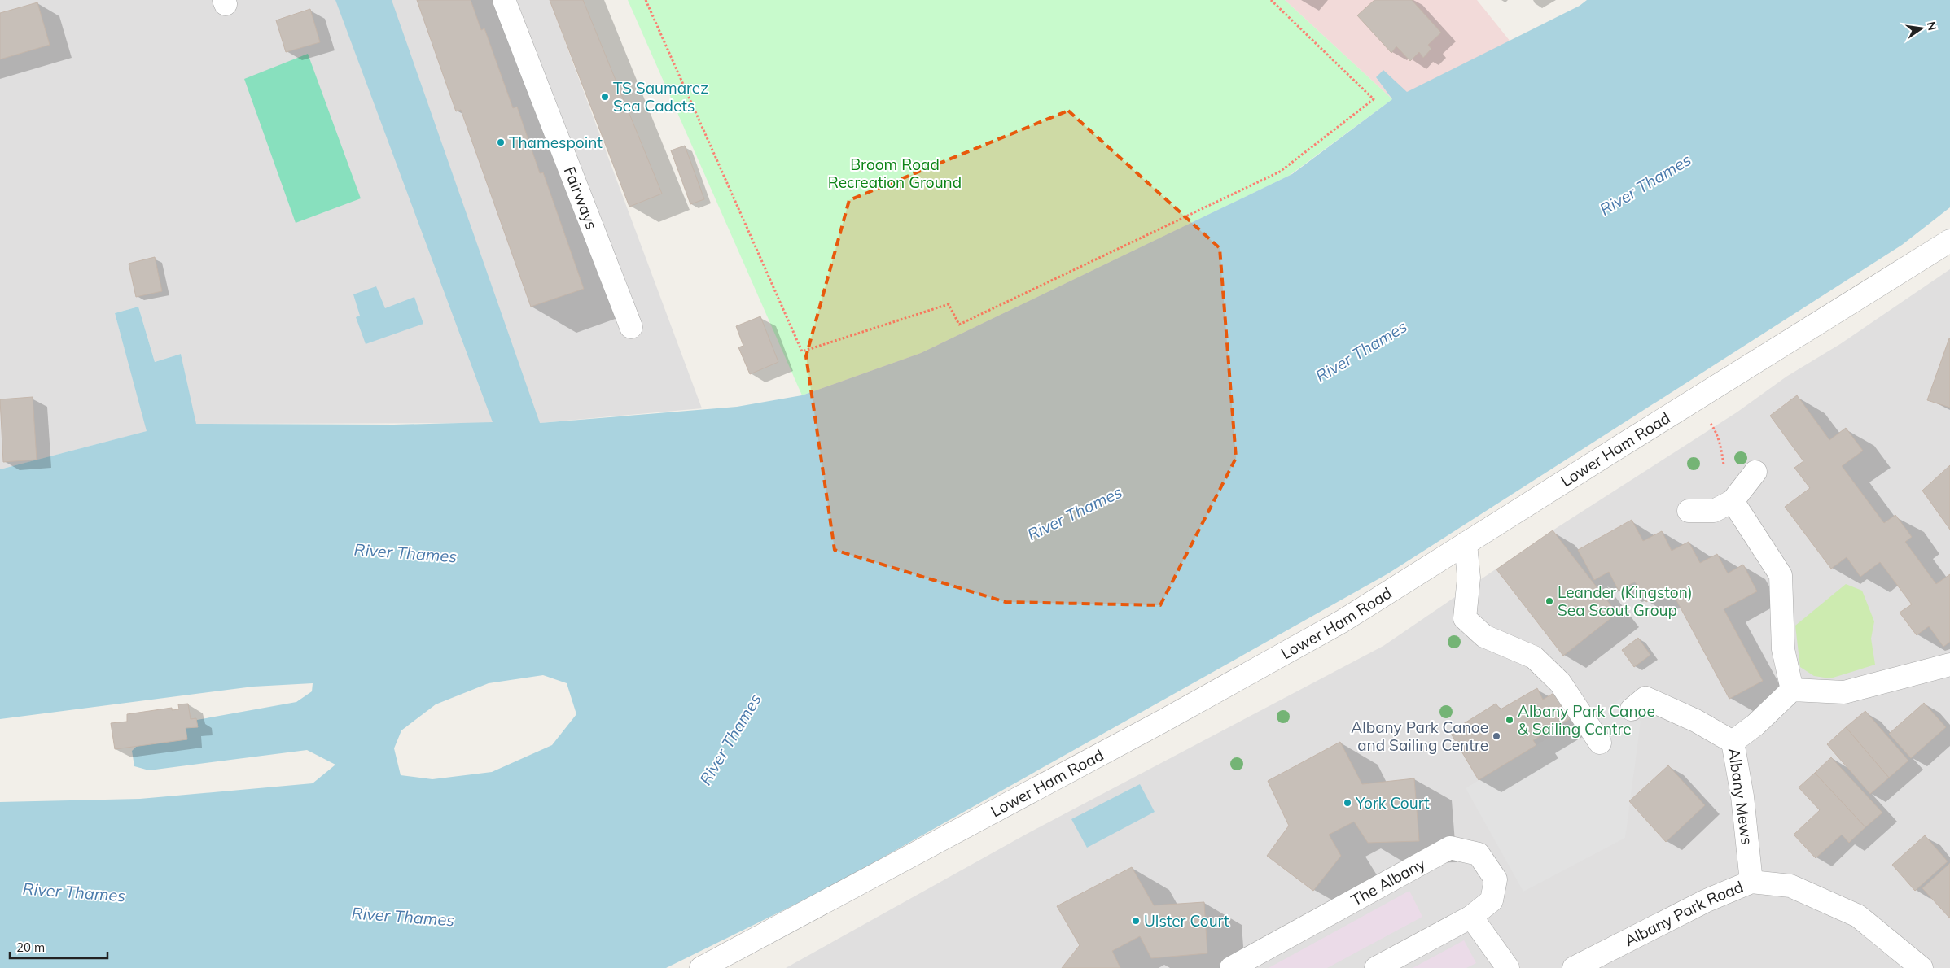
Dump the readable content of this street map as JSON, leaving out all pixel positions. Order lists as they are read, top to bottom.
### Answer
{
  "streets": {
    "street": [
      "Fairways",
      "Lower Ham Road",
      "Albany Mews",
      "The Albany",
      "Albany Park Road"
    ]
  },
  "crossings": [
    ["Albany Mews", "Albany Park Road"]
  ],
  "water": ["River Thames"],
  "parks": ["Broom Road Recreation Ground"],
  "places": [
    "TS Saumarez Sea Cadets",
    "Thamespoint",
    "Leander (Kingston) Sea Scout Group",
    "Albany Park Canoe & Sailing Centre",
    "Albany Park Canoe and Sailing Centre",
    "York Court",
    "Ulster Court"
  ],
  "scale_bar": "20 m",
  "north": "right"
}
